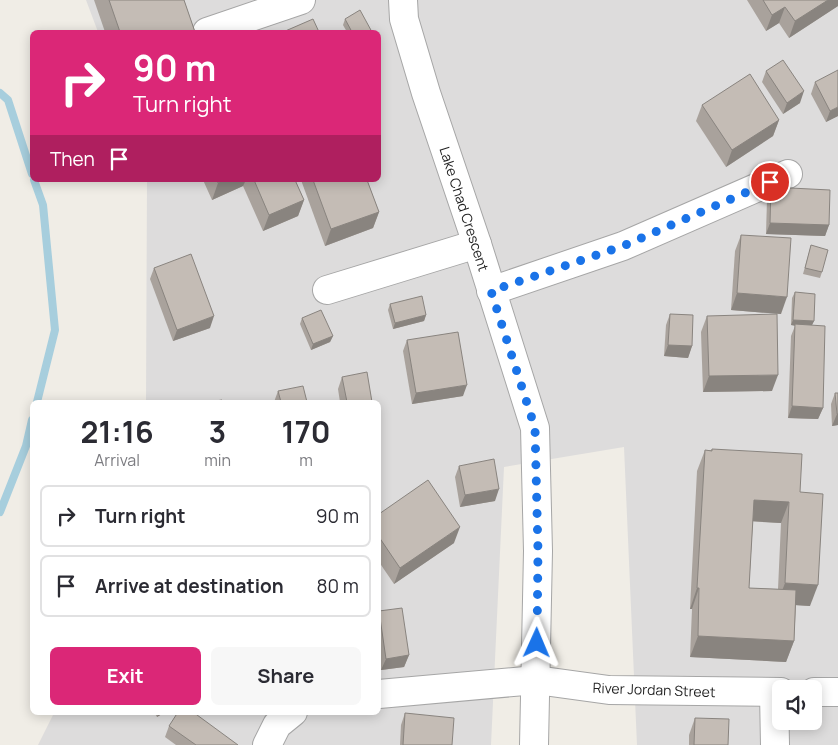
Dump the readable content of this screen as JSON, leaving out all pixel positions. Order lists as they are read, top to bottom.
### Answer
{
  "streets": {
    "street": ["Lake Chad Crescent", "River Jordan Street"]
  },
  "crossings": [
    ["Lake Chad Crescent", "River Jordan Street"]
  ],
  "page": {
    "turn": ["90 m", "Turn right"],
    "then": "Then",
    "eta": [
      "21:16",
      "Arrival",
      "3",
      "min",
      "170",
      "m"
    ],
    "list": [
      {
        "name": "Turn right",
        "value": "90 m"
      },
      {
        "name": "Arrive at destination",
        "value": "80 m"
      }
    ],
    "buttons": ["Exit", "Share"]
  }
}
